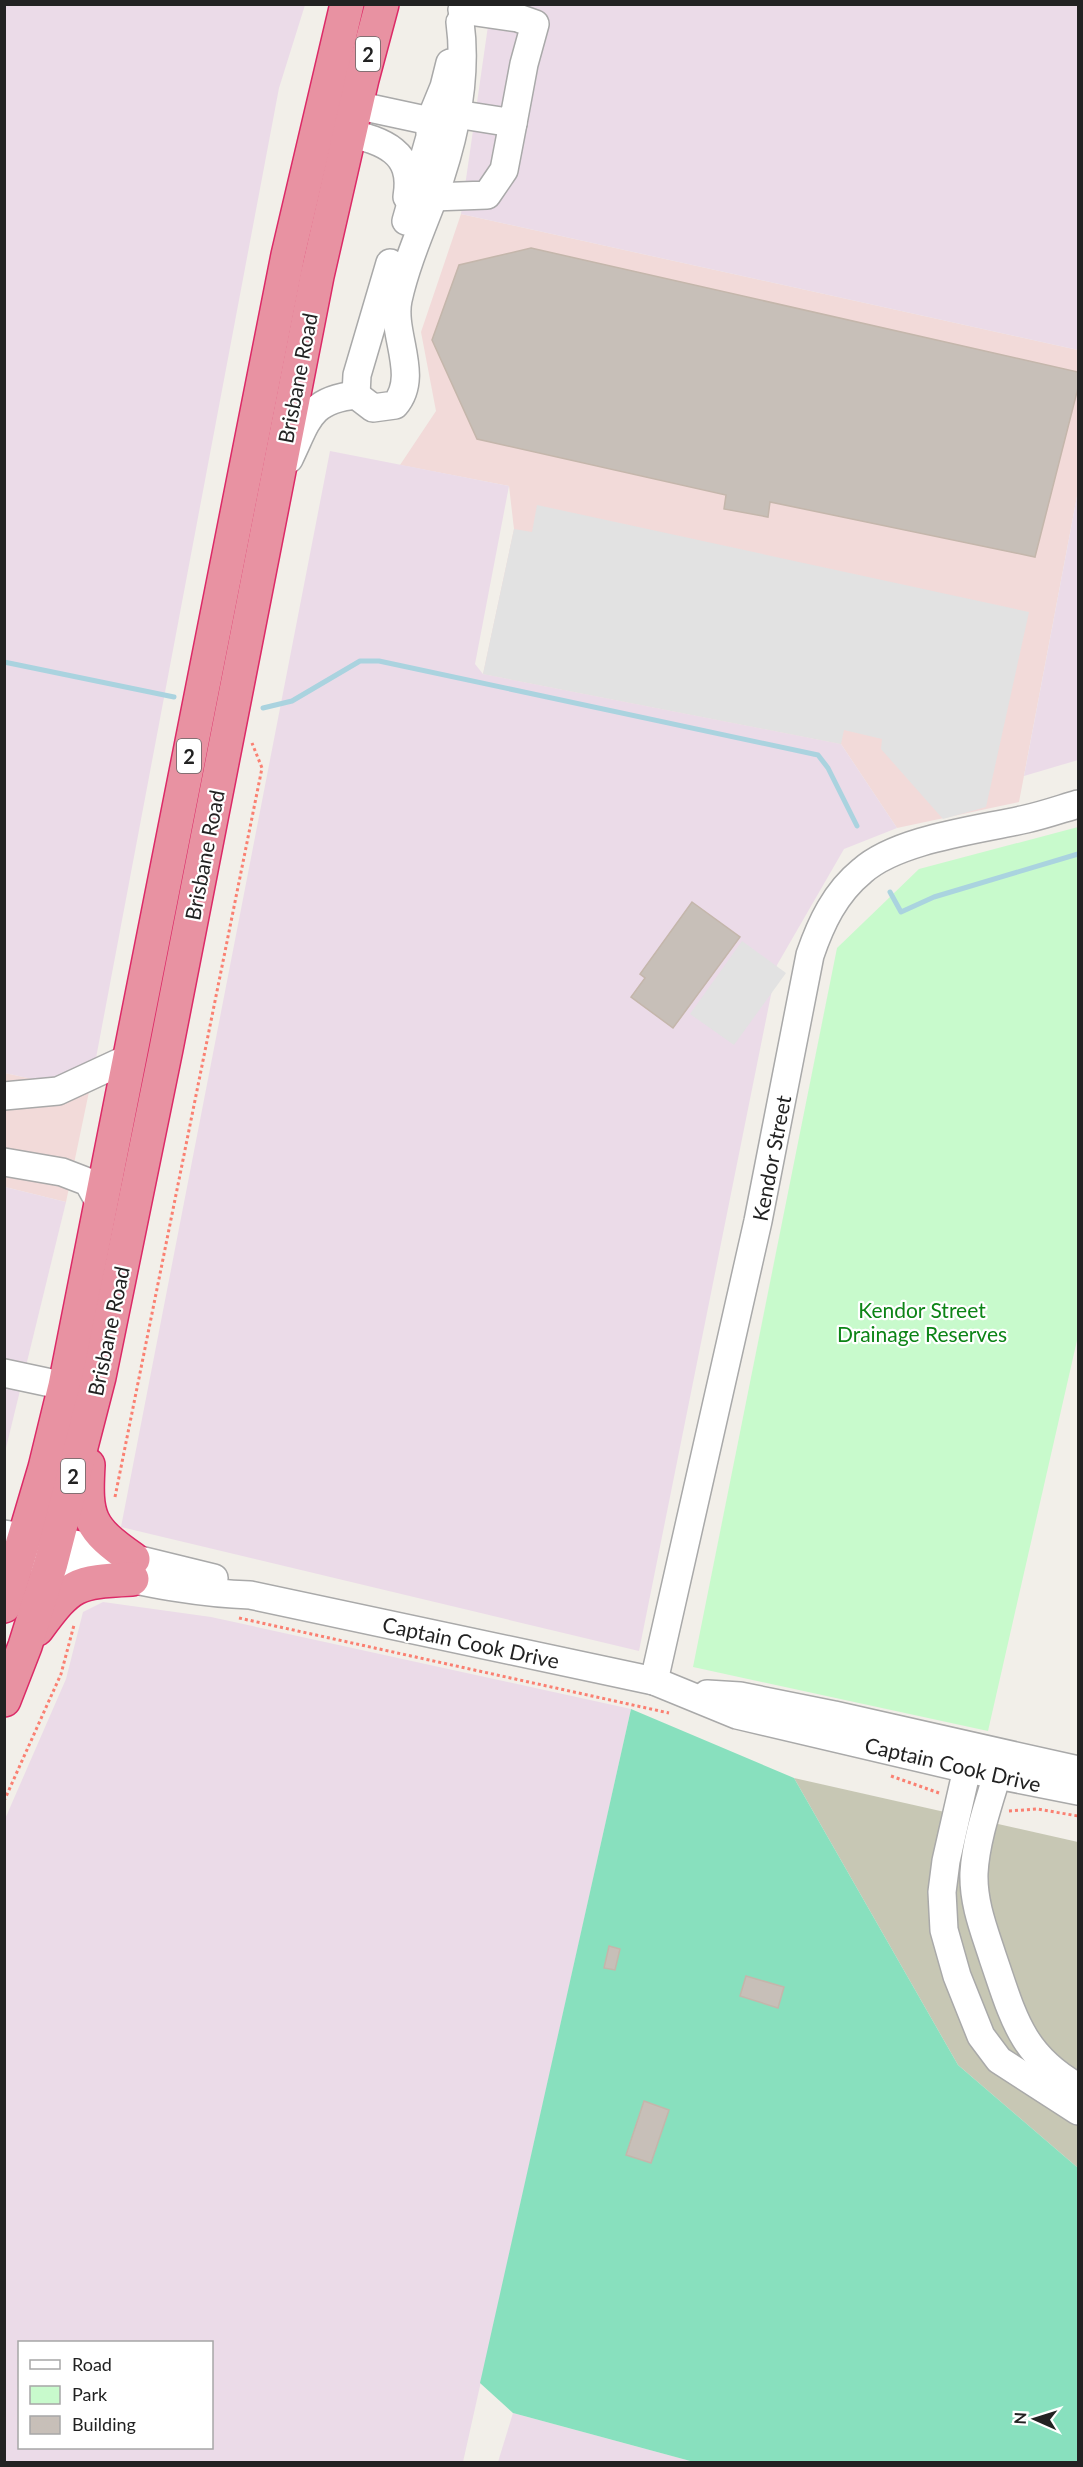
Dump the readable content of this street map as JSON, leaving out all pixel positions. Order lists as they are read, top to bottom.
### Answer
{
  "streets": {
    "highway": ["2", "Brisbane Road"],
    "street": ["Kendor Street", "Captain Cook Drive"]
  },
  "crossings": [
    ["Brisbane Road", "Captain Cook Drive"],
    ["Kendor Street", "Captain Cook Drive"]
  ],
  "parks": ["Kendor Street Drainage Reserves"],
  "legend": ["Road", "Park", "Building"],
  "north": "left"
}
